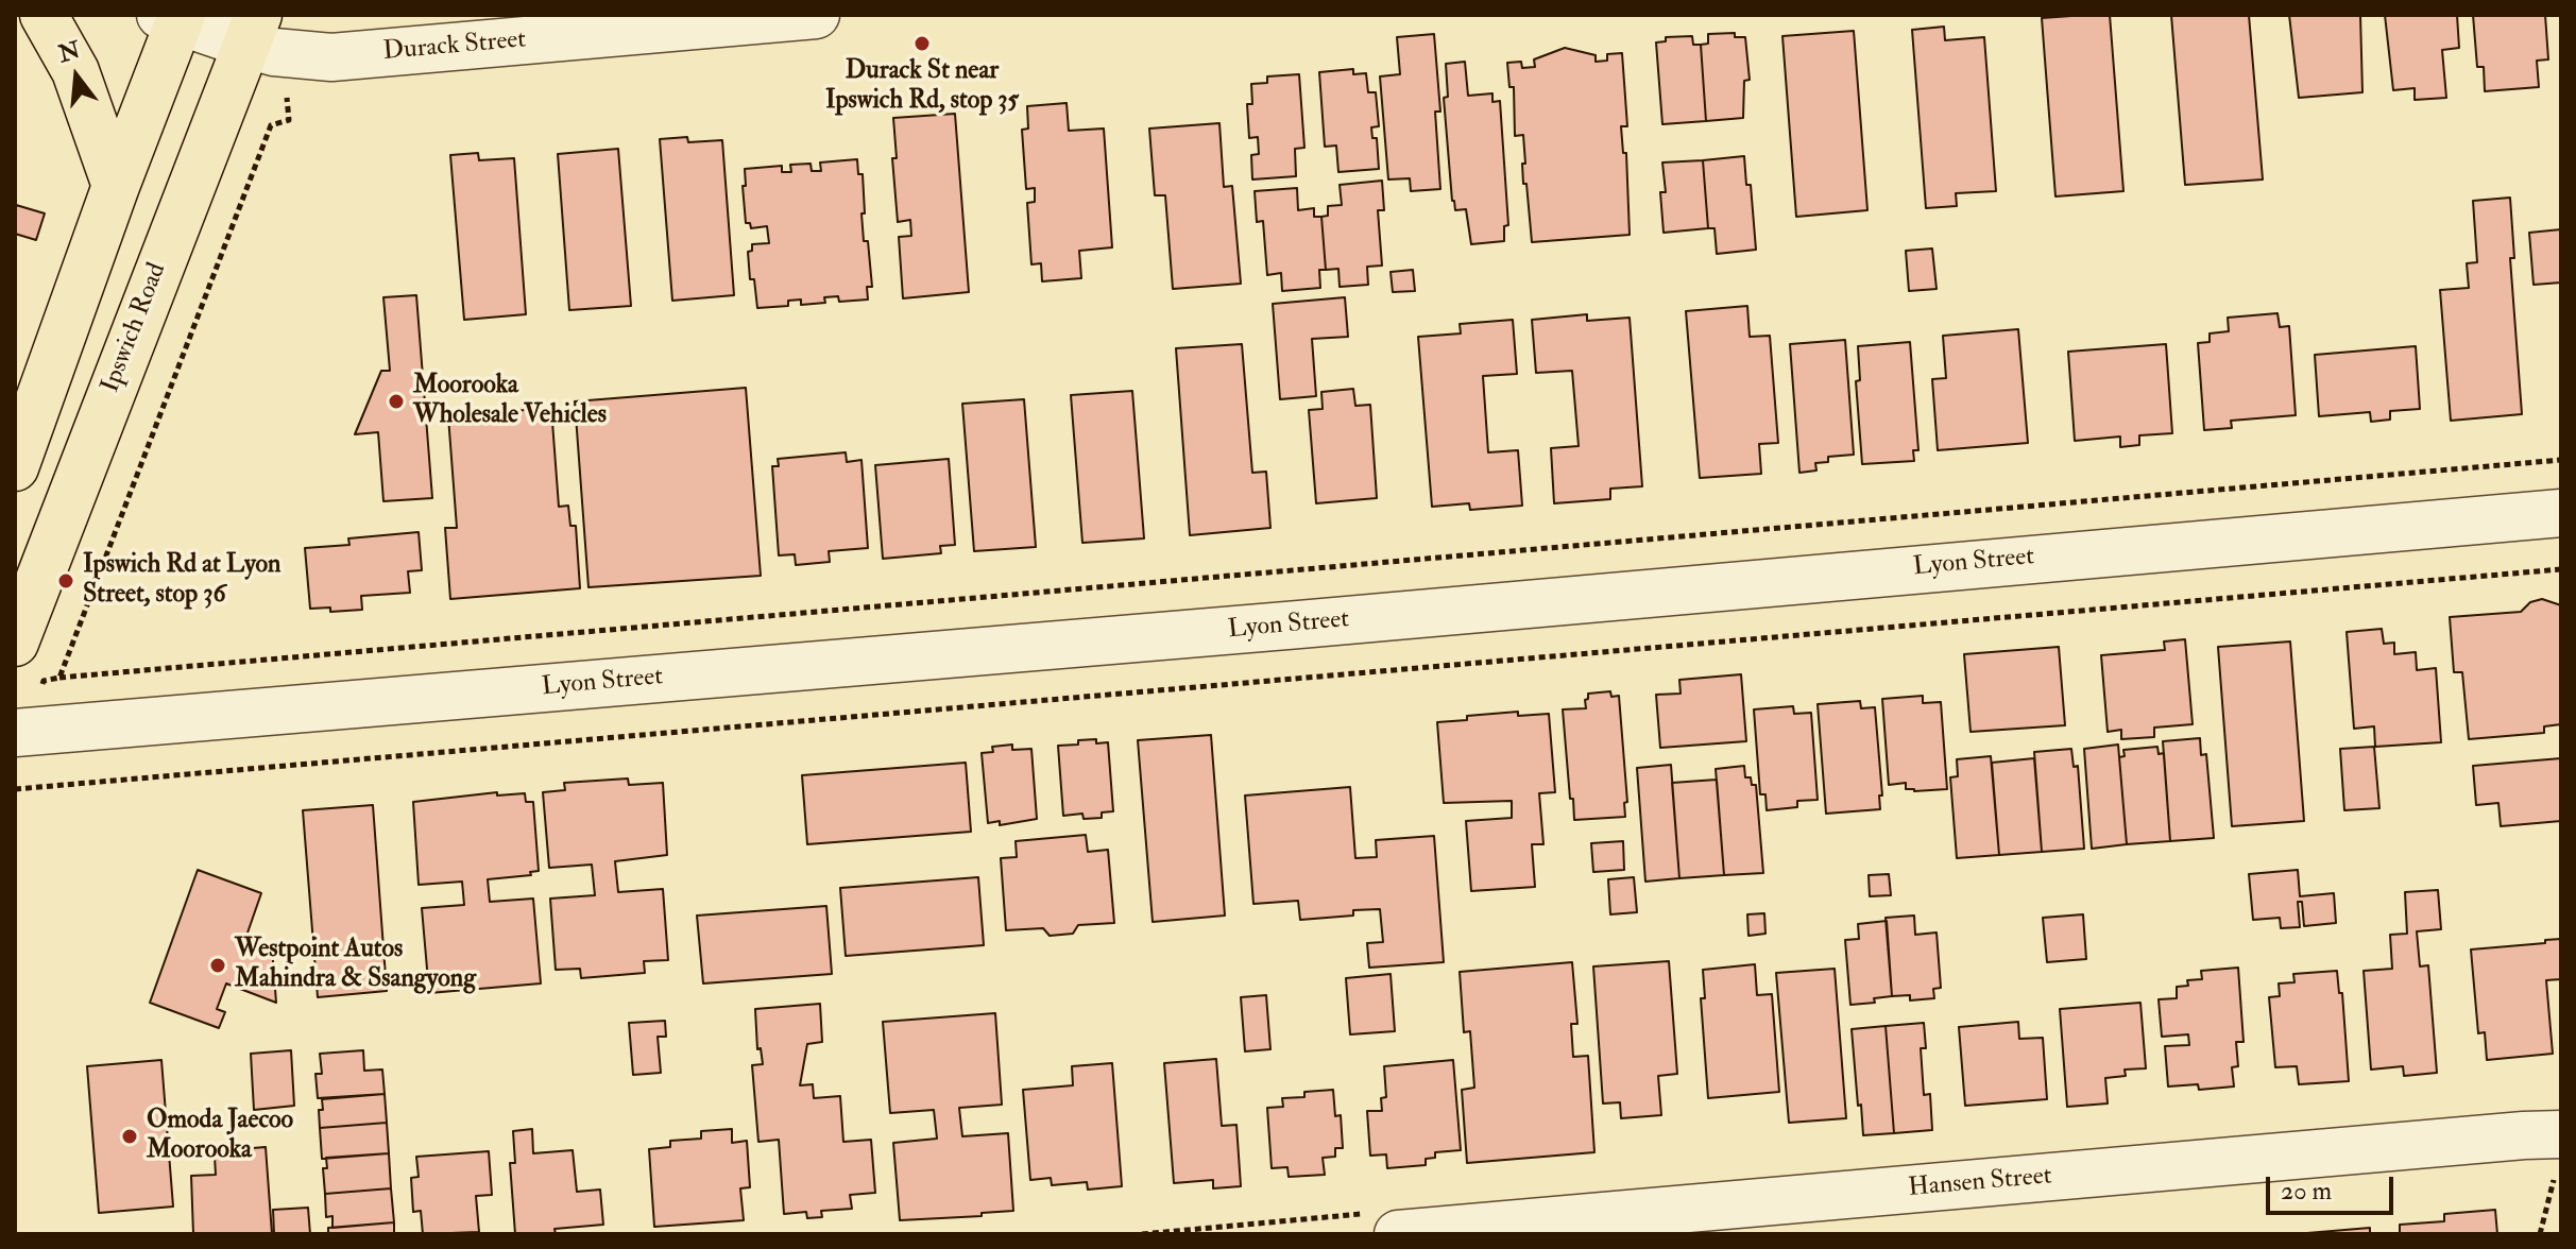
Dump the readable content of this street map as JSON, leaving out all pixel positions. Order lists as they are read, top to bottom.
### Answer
{
  "streets": {
    "highway": ["Ipswich Road"],
    "street": ["Durack Street", "Lyon Street", "Hansen Street"]
  },
  "crossings": [
    ["Durack Street", "Ipswich Road"]
  ],
  "places": [
    "Durack St near Ipswich Rd, stop 35",
    "Moorooka Wholesale Vehicles",
    "Ipswich Rd at Lyon Street, stop 36",
    "Westpoint Autos Mahindra & Ssangyong",
    "Omoda Jaecoo Moorooka"
  ],
  "scale_bar": "20 m",
  "north": "top"
}
